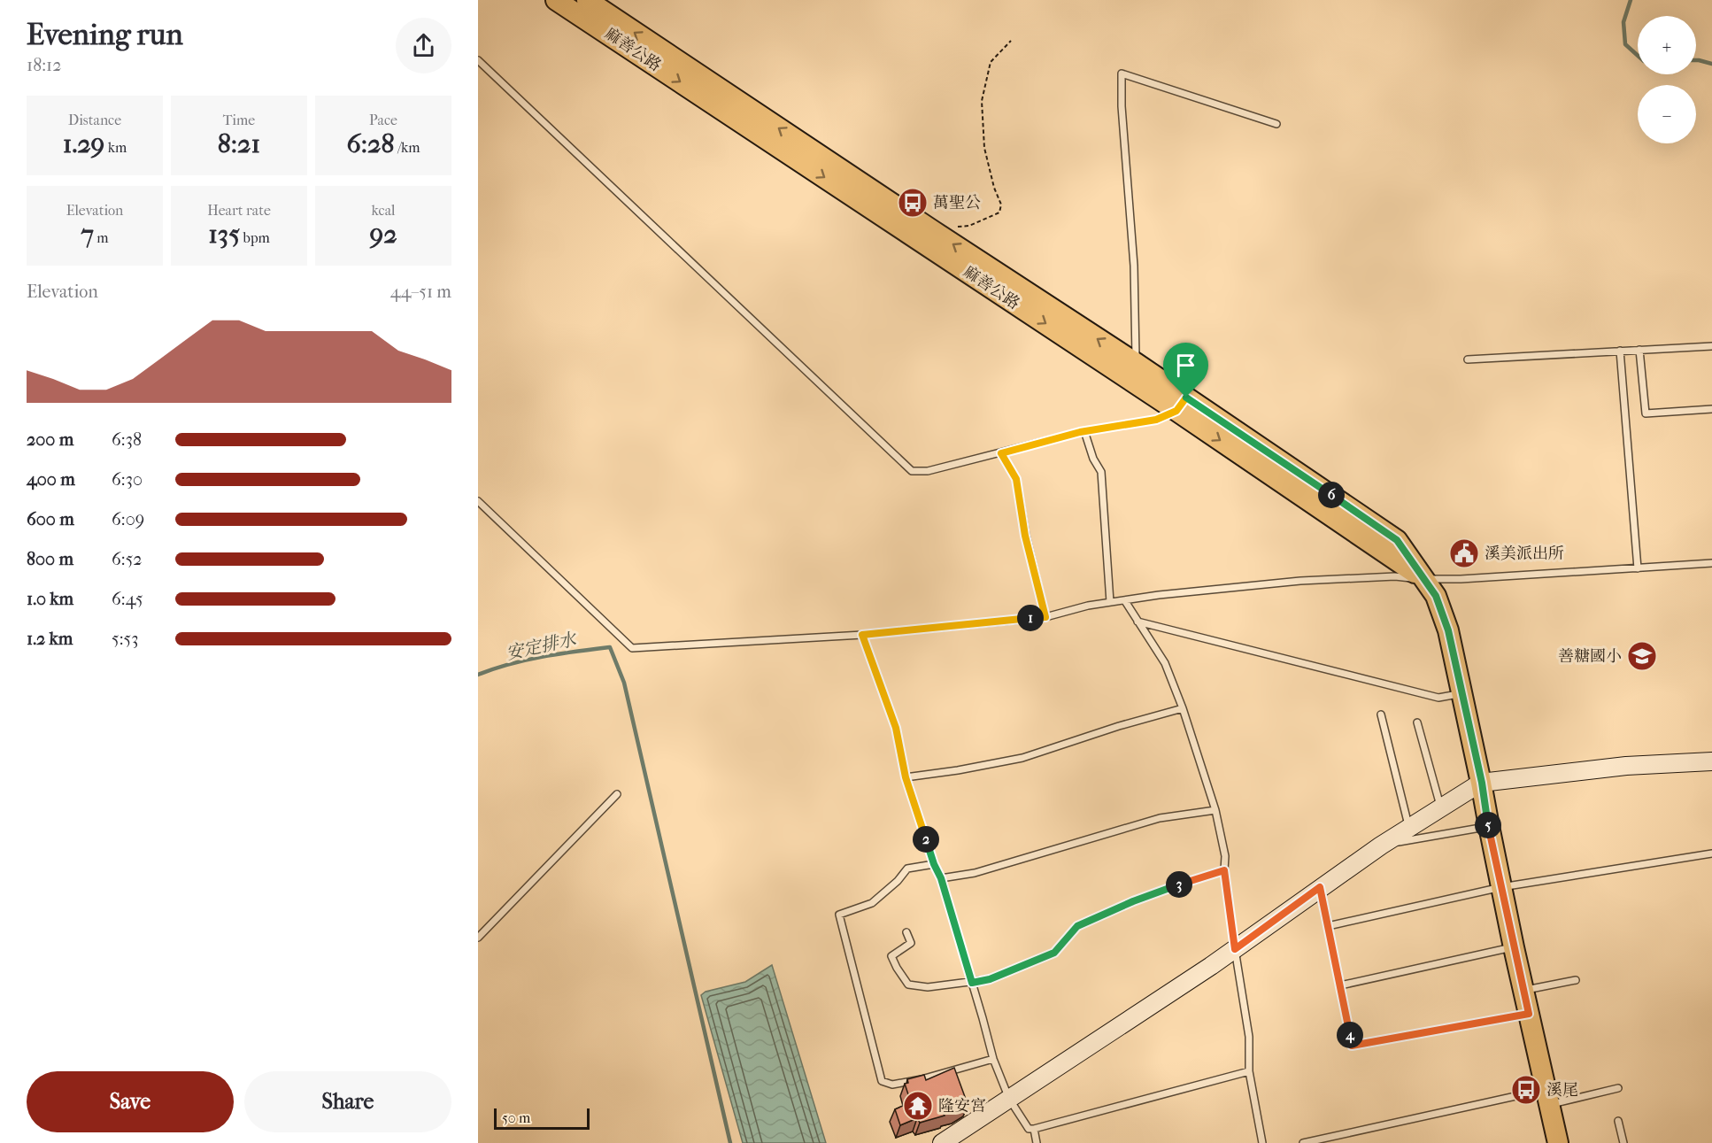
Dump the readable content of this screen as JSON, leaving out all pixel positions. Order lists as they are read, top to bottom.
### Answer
{
  "streets": {
    "main road": ["麻善公路"]
  },
  "water": ["安定排水"],
  "places": {
    "bus stop": ["萬聖公", "溪尾"],
    "public building": ["溪美派出所"],
    "school or university": ["善糖國小"],
    "temple": ["隆安宮"]
  },
  "scale_bar": "50 m",
  "page": {
    "heading": ["Evening run", "18:12"],
    "map_buttons": ["+", "−"],
    "stats": [
      ["Distance", "1.29 km"],
      ["Time", "8:21"],
      ["Pace", "6:28 /km"],
      ["Elevation", "7 m"],
      ["Heart rate", "135 bpm"],
      ["kcal", "92"]
    ],
    "chart": ["Elevation", "44–51 m"],
    "list": [
      {
        "name": "200 m",
        "note": "6:38"
      },
      {
        "name": "400 m",
        "note": "6:30"
      },
      {
        "name": "600 m",
        "note": "6:09"
      },
      {
        "name": "800 m",
        "note": "6:52"
      },
      {
        "name": "1.0 km",
        "note": "6:45"
      },
      {
        "name": "1.2 km",
        "note": "5:53"
      }
    ],
    "pins": [
      "6",
      "1",
      "5",
      "2",
      "3",
      "4"
    ],
    "buttons": ["Save", "Share"],
    "scale": "50 m"
  }
}
